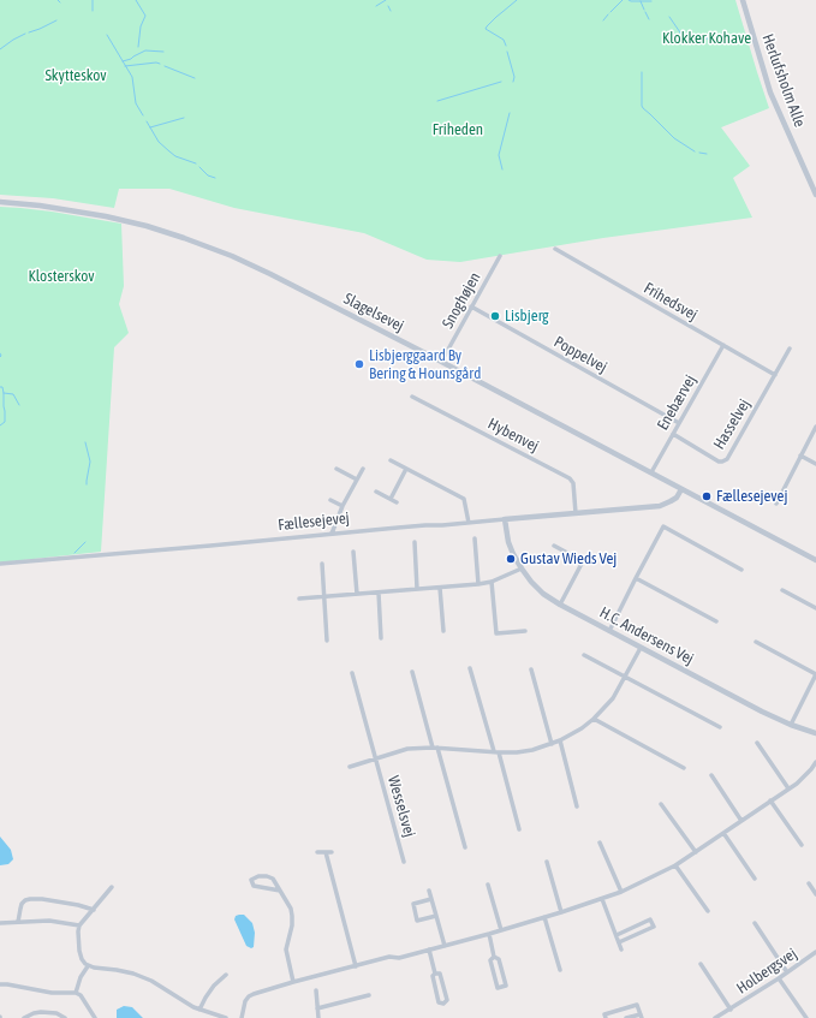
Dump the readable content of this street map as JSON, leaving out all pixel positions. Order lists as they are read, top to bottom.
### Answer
{
  "streets": {
    "street": [
      "Herlufsholm Alle",
      "Snoghøjen",
      "Frihedsvej",
      "Slagelsevej",
      "Poppelvej",
      "Enebærvej",
      "Hasselvej",
      "Hybenvej",
      "Fællesejevej",
      "H.C. Andersens Vej",
      "Wesselsvej",
      "Holbergsvej"
    ]
  },
  "crossings": [
    ["Snoghøjen", "Poppelvej"],
    ["Frihedsvej", "Enebærvej"],
    ["Frihedsvej", "Hasselvej"],
    ["Slagelsevej", "Enebærvej"],
    ["Slagelsevej", "Fællesejevej"],
    ["Poppelvej", "Enebærvej"],
    ["Enebærvej", "Hasselvej"],
    ["Hybenvej", "Fællesejevej"],
    ["Fællesejevej", "H.C. Andersens Vej"],
    ["H.C. Andersens Vej", "Wesselsvej"]
  ],
  "parks": [
    "Klokker Kohave",
    "Skytteskov",
    "Friheden",
    "Klosterskov"
  ],
  "places": [
    "Lisbjerg",
    "Lisbjerggaard By Bering & Hounsgård",
    "Fællesejevej",
    "Gustav Wieds Vej"
  ]
}
